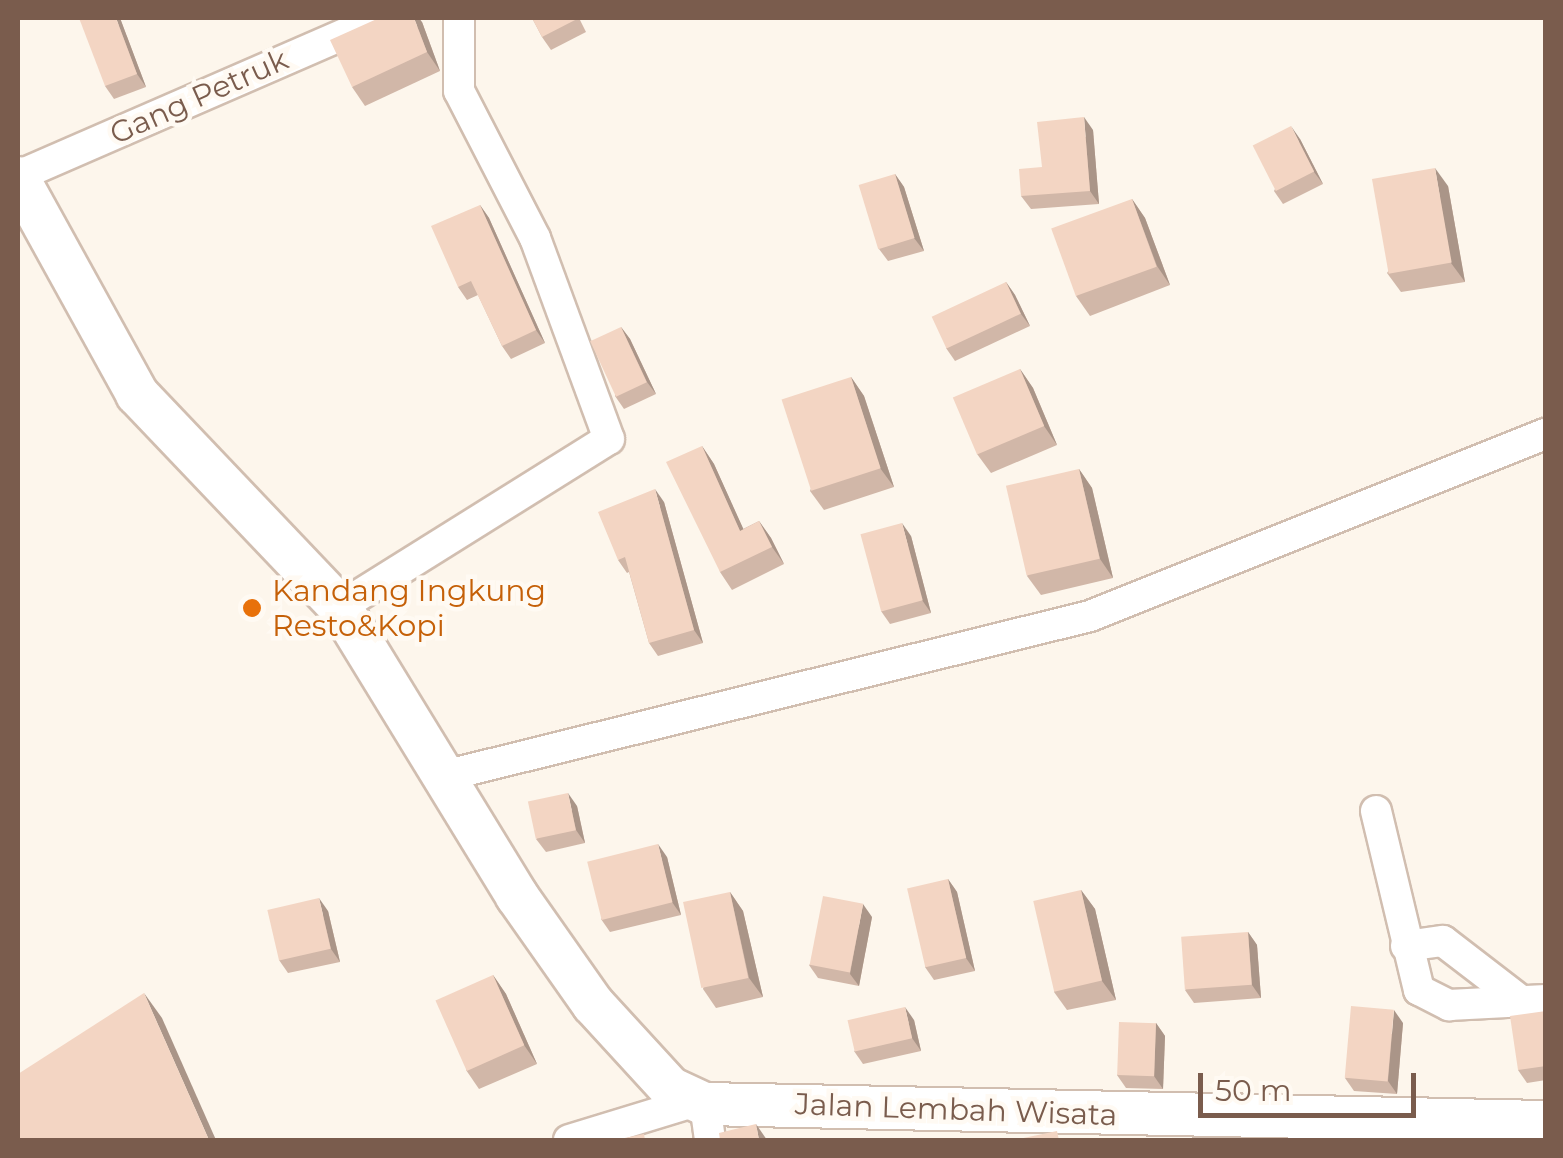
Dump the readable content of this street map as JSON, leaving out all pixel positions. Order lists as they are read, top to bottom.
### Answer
{
  "streets": {
    "street": ["Gang Petruk", "Jalan Lembah Wisata"]
  },
  "places": ["Kandang Ingkung Resto&Kopi"],
  "scale_bar": "50 m"
}
